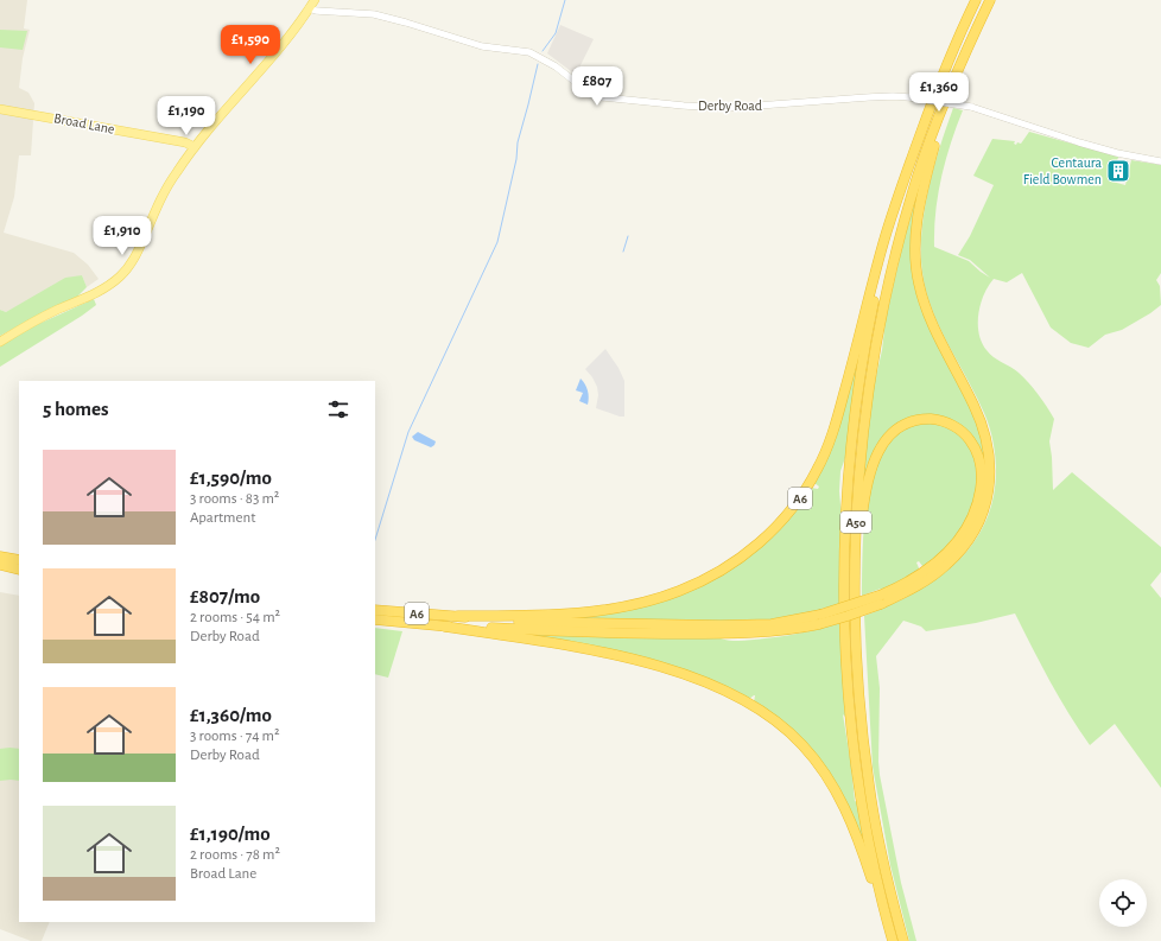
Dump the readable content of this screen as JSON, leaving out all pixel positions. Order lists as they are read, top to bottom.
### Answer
{
  "streets": {
    "highway": ["A6", "A50"],
    "main road": ["Broad Lane"],
    "street": ["Derby Road"]
  },
  "crossings": [
    ["A6", "A50"]
  ],
  "places": {
    "building": ["Centaura Field Bowmen"]
  },
  "page": {
    "price": [
      "£1,590",
      "£807",
      "£1,360",
      "£1,190",
      "£1,910"
    ],
    "heading": "5 homes",
    "list": [
      {
        "name": "£1,590/mo",
        "note": "3 rooms · 83 m² · Apartment"
      },
      {
        "name": "£807/mo",
        "note": "2 rooms · 54 m² · Derby Road"
      },
      {
        "name": "£1,360/mo",
        "note": "3 rooms · 74 m² · Derby Road"
      },
      {
        "name": "£1,190/mo",
        "note": "2 rooms · 78 m² · Broad Lane"
      }
    ]
  }
}
